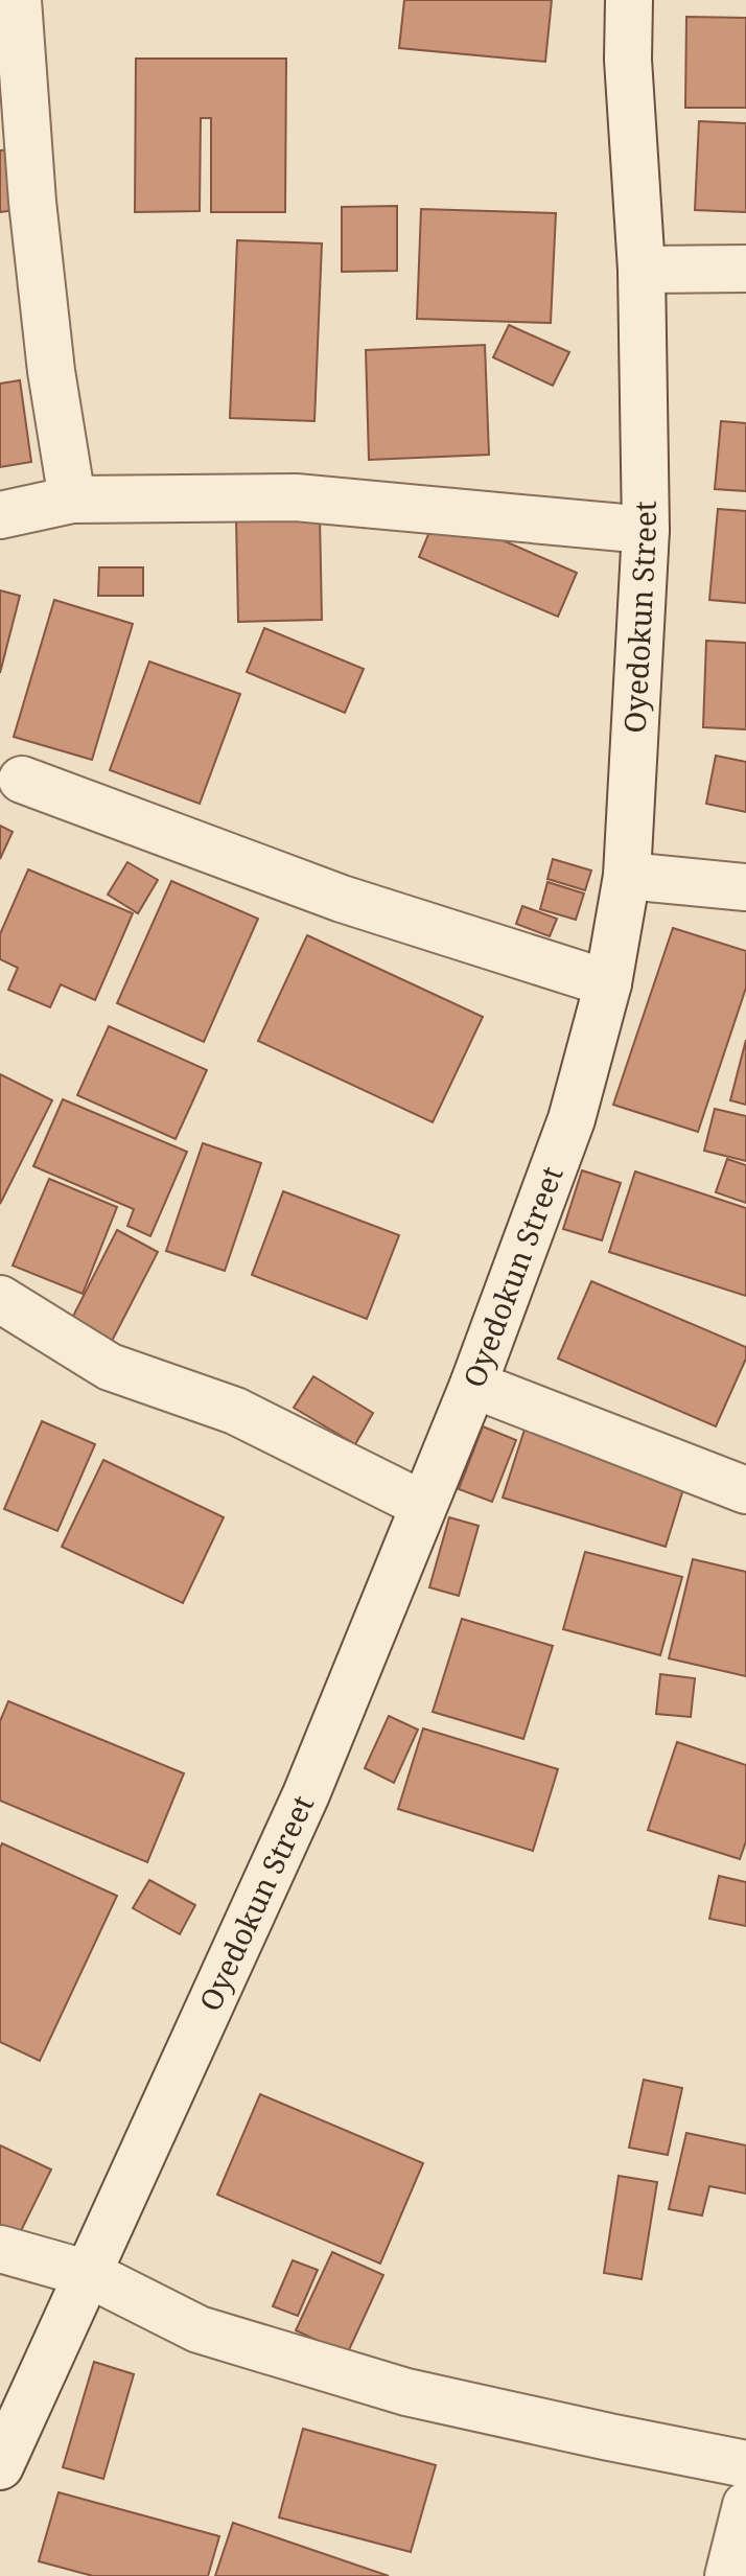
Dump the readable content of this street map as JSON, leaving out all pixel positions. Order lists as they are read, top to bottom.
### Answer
{
  "streets": {
    "street": ["Oyedokun Street"]
  }
}
